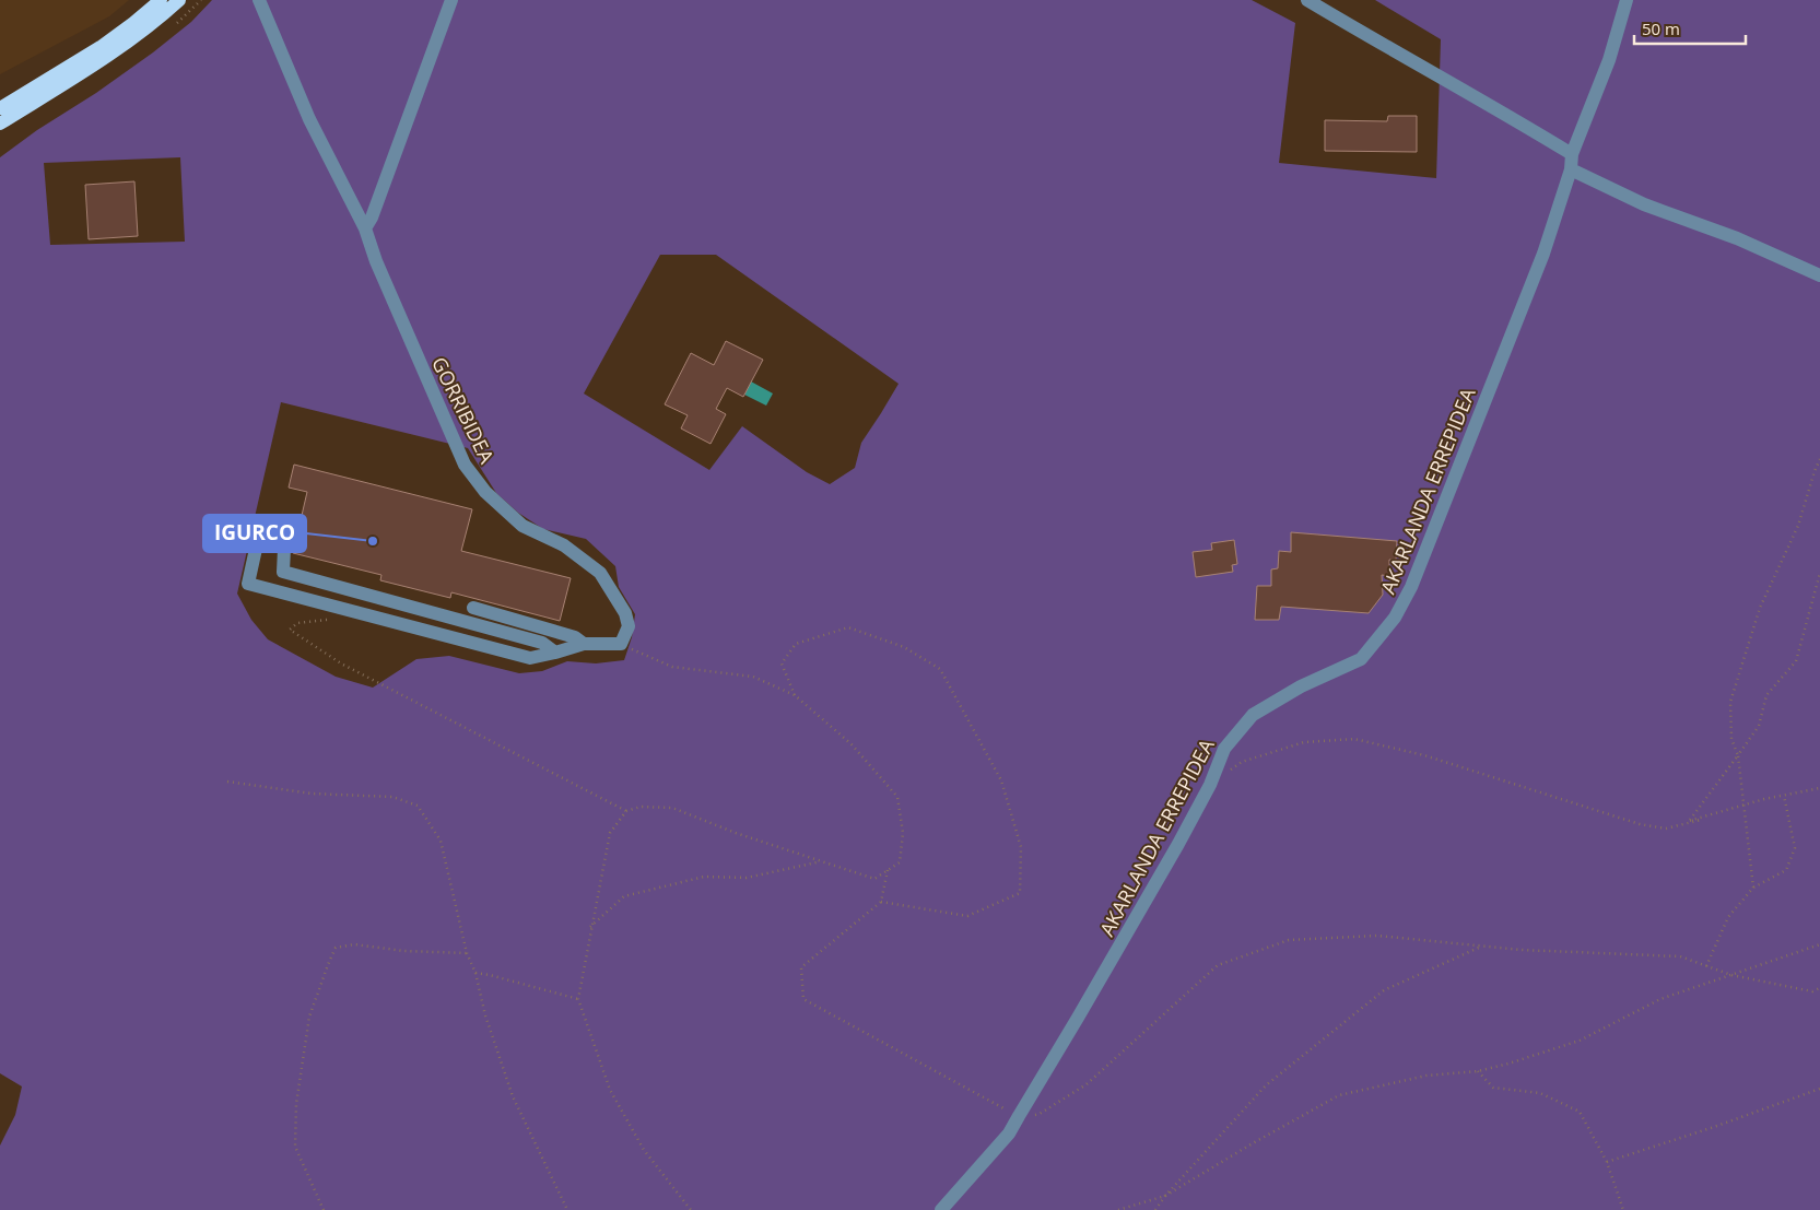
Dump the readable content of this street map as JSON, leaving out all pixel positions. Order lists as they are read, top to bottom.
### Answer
{
  "streets": {
    "street": ["GORRIBIDEA", "AKARLANDA ERREPIDEA"]
  },
  "places": ["IGURCO"],
  "scale_bar": "50 m"
}
